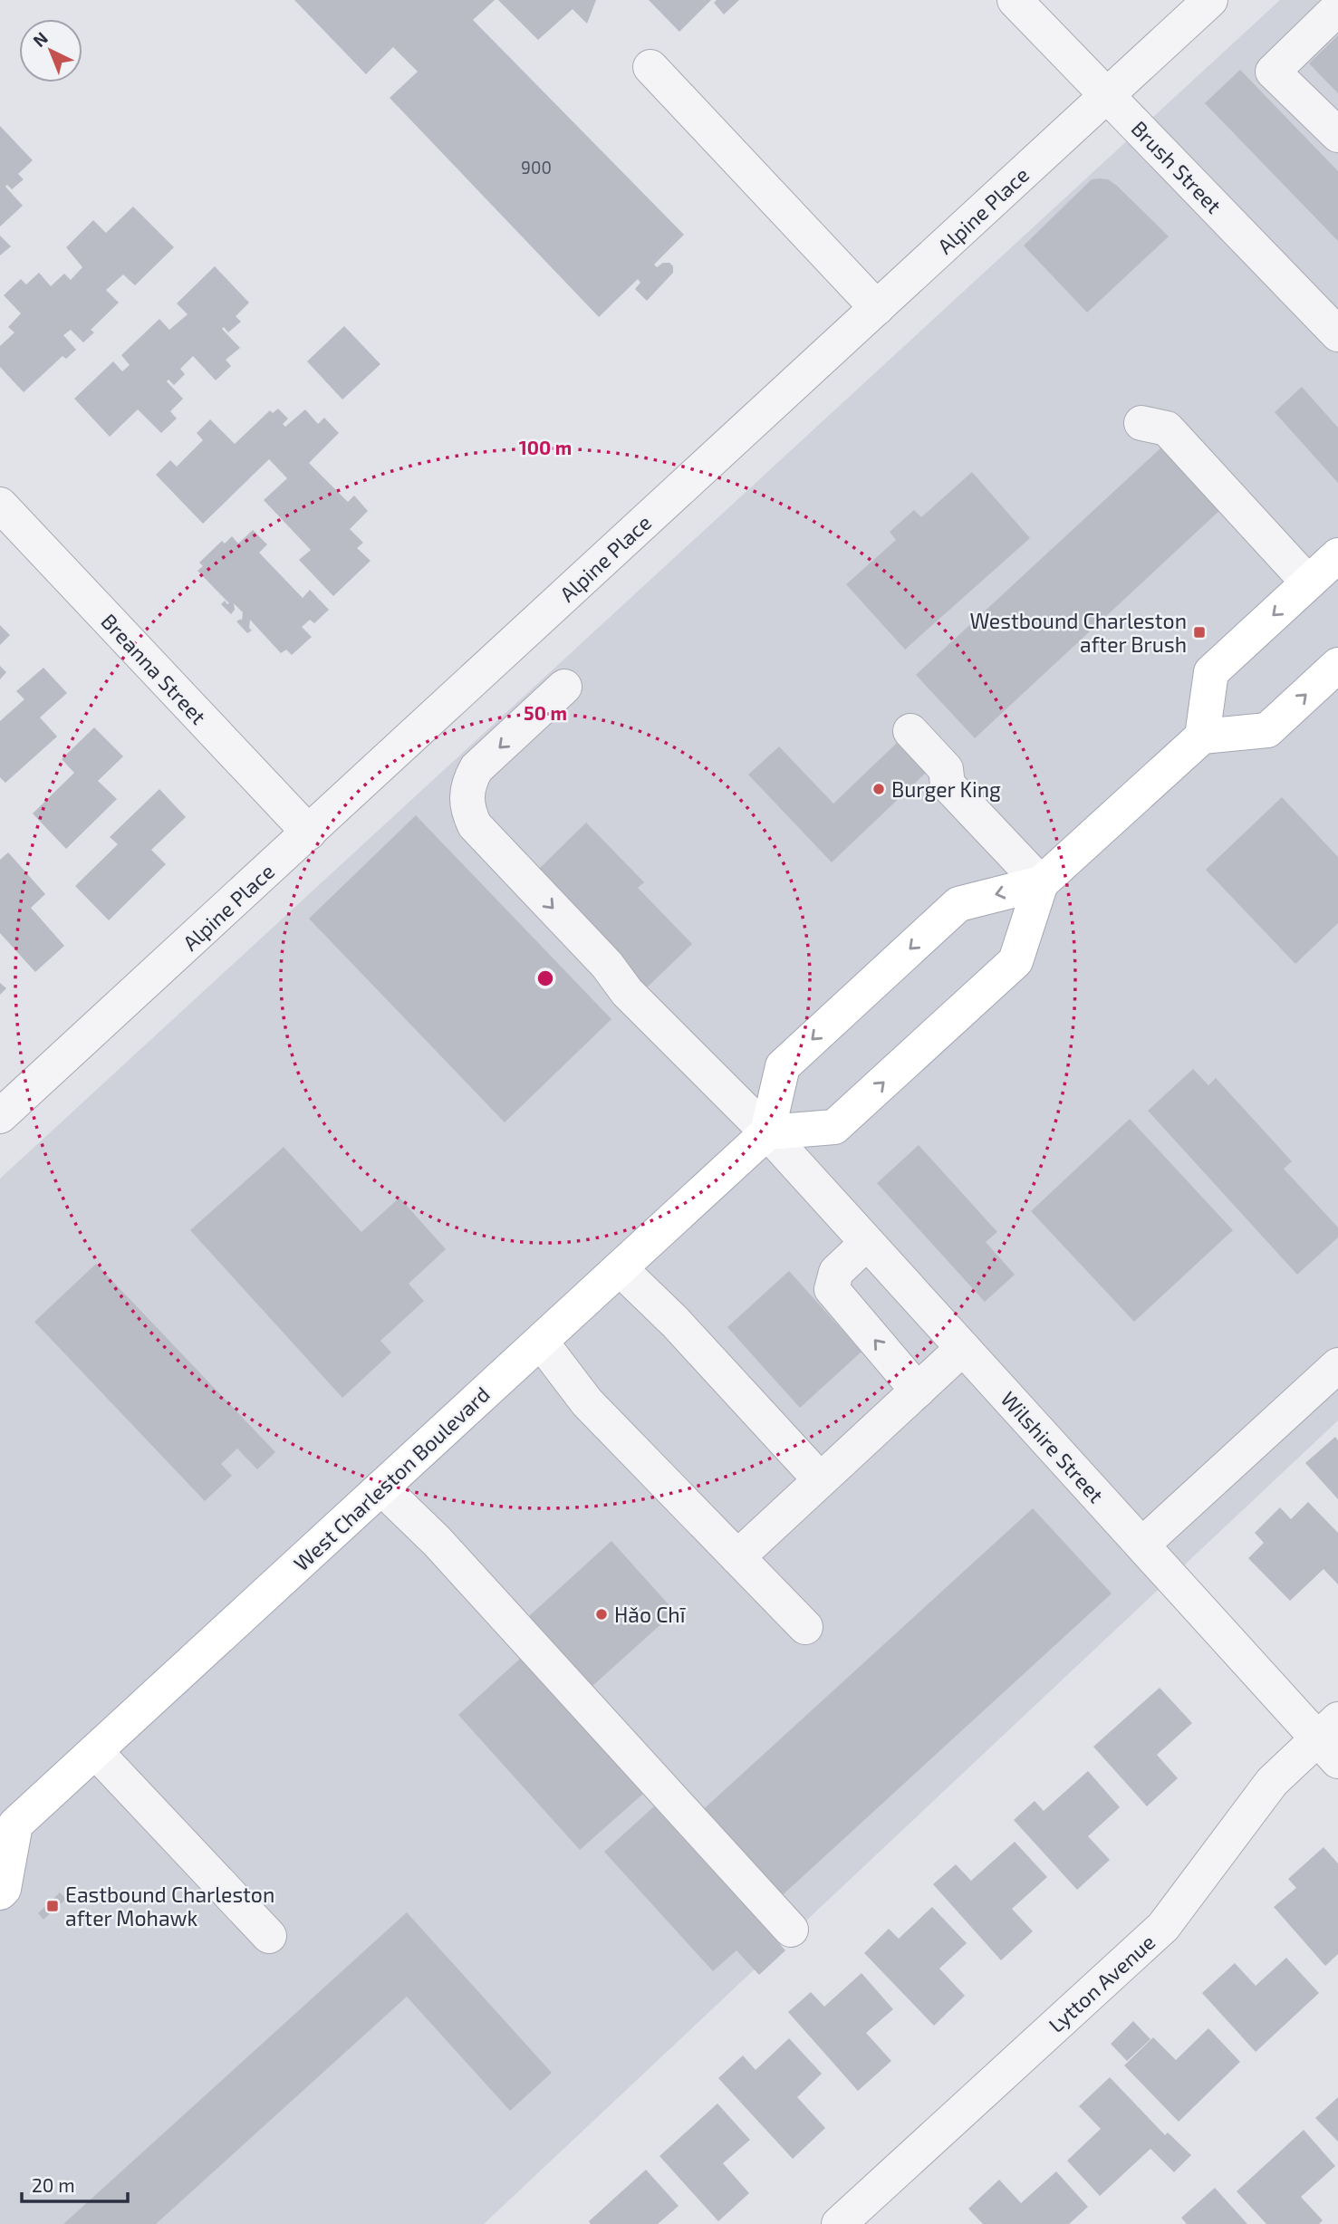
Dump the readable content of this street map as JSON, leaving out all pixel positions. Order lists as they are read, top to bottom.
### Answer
{
  "streets": {
    "main road": ["West Charleston Boulevard"],
    "street": [
      "Brush Street",
      "Alpine Place",
      "Breanna Street",
      "Wilshire Street",
      "Lytton Avenue"
    ]
  },
  "crossings": [
    ["Brush Street", "Alpine Place"],
    ["Alpine Place", "Breanna Street"],
    ["Wilshire Street", "West Charleston Boulevard"],
    ["Wilshire Street", "Lytton Avenue"]
  ],
  "places": {
    "transit": ["Westbound Charleston after Brush", "Eastbound Charleston after Mohawk"],
    "other": ["Burger King", "Hǎo Chī"]
  },
  "house_numbers": ["900"],
  "scale_bar": "20 m",
  "north": "top left",
  "rings": ["100 m", "50 m"]
}
